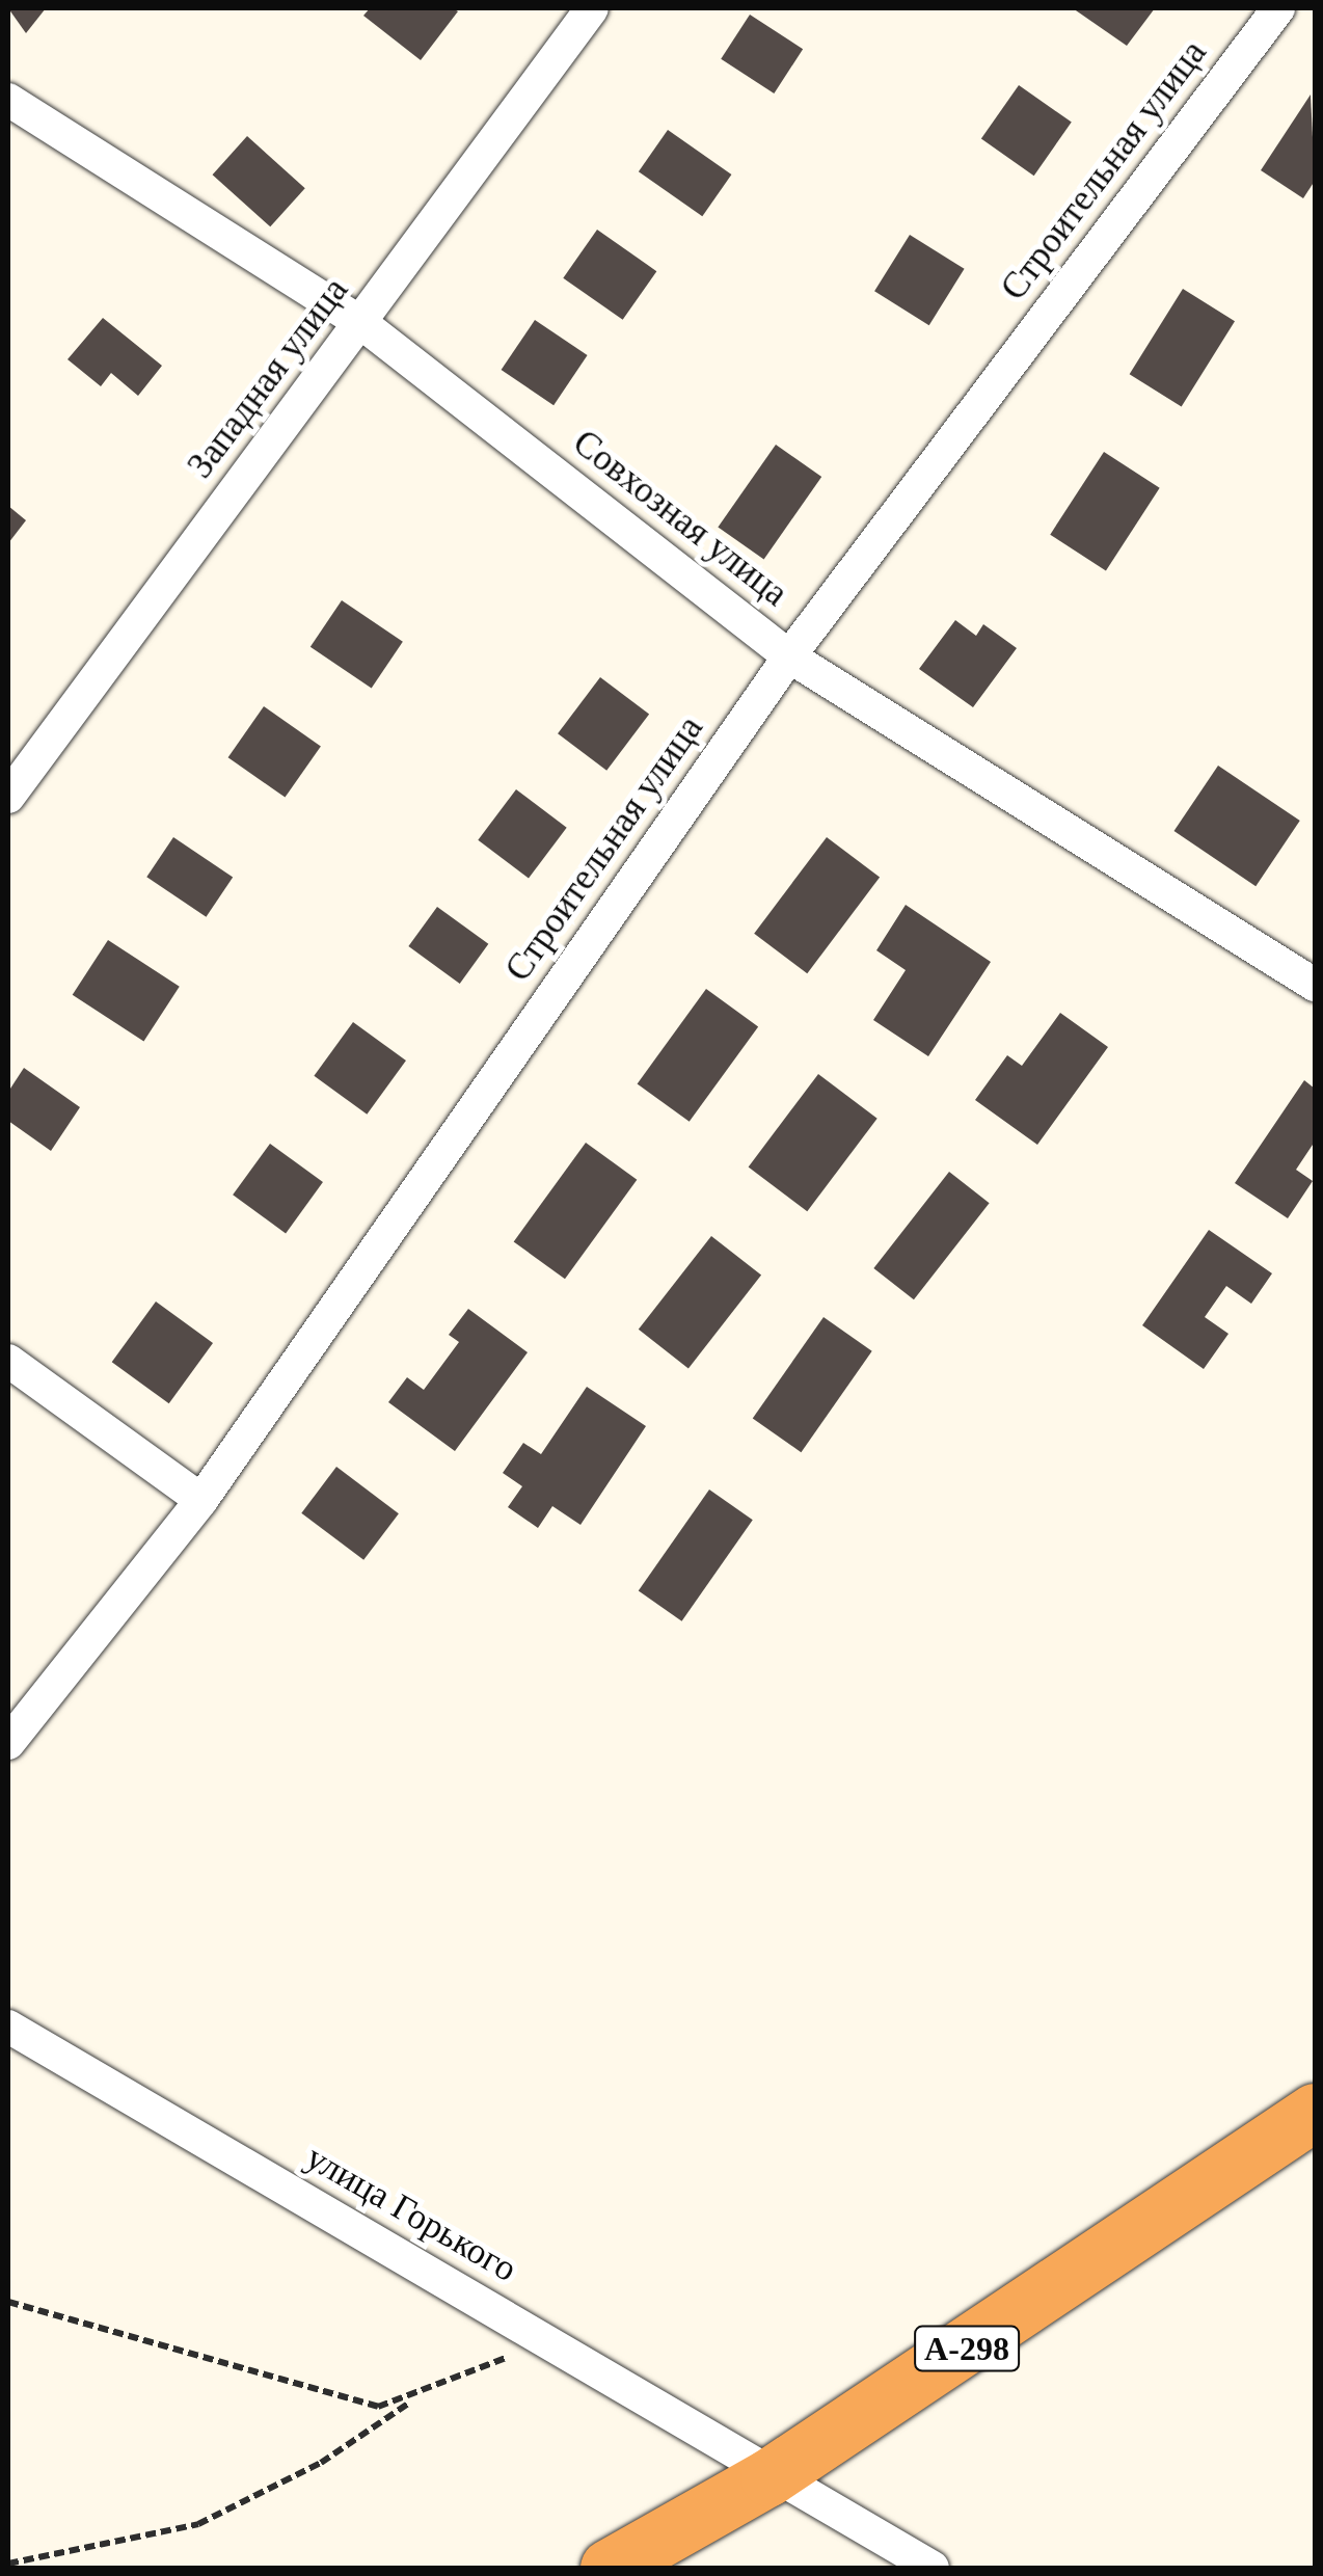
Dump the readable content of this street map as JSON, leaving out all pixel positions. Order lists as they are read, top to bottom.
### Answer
{
  "streets": {
    "highway": ["А-298"],
    "street": [
      "Строительная улица",
      "Западная улица",
      "Совхозная улица",
      "улица Горького"
    ]
  },
  "crossings": [
    ["Строительная улица", "Совхозная улица"],
    ["Западная улица", "Совхозная улица"],
    ["улица Горького", "А-298"]
  ]
}
